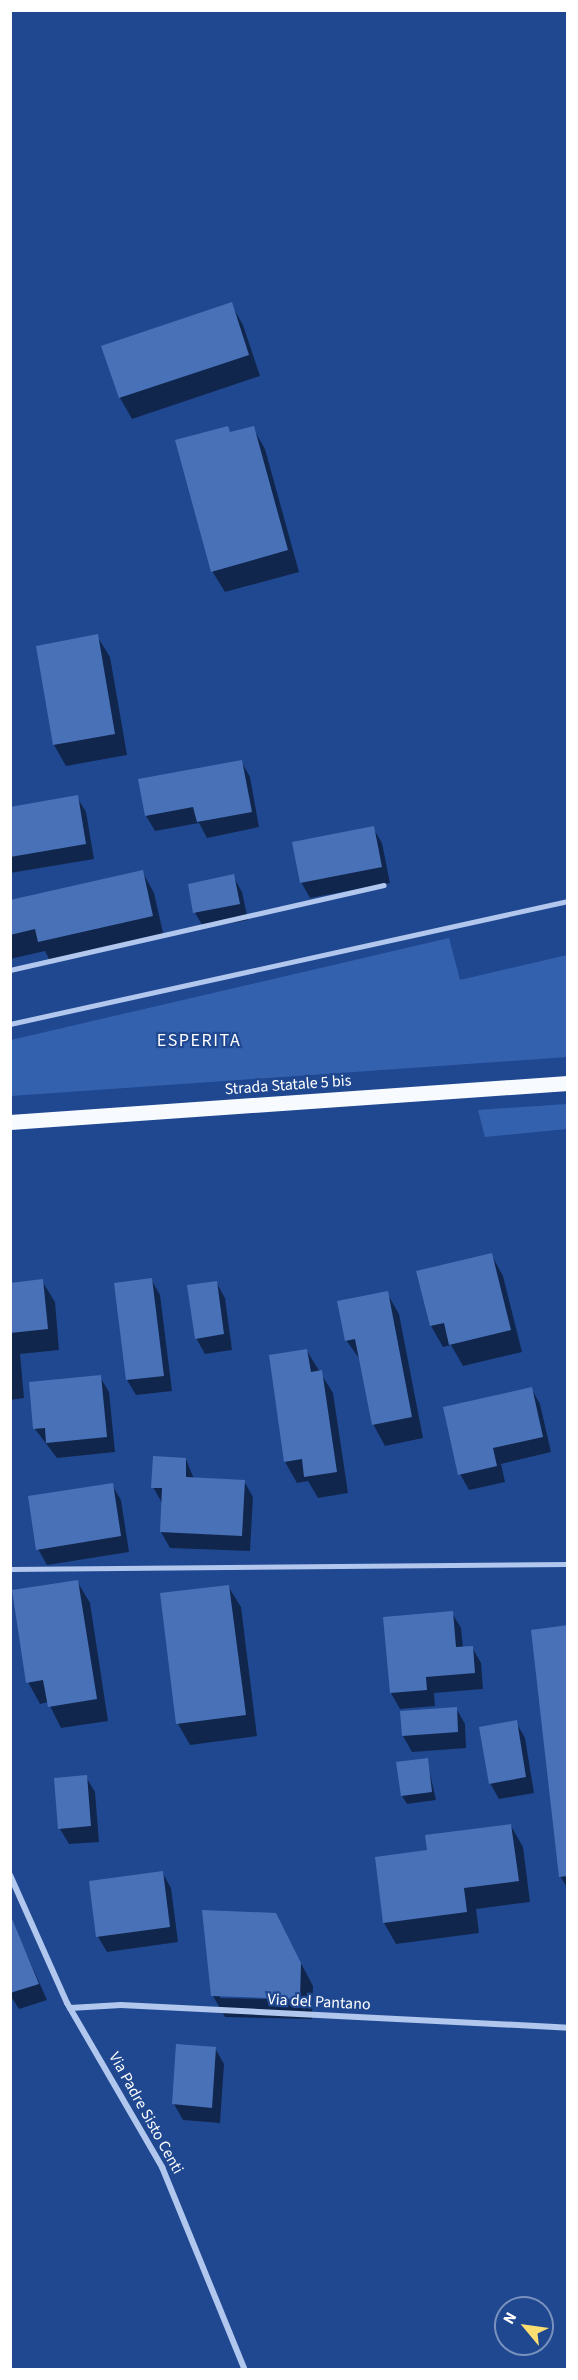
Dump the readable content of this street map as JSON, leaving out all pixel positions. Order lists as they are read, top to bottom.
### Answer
{
  "streets": {
    "main road": ["Strada Statale 5 bis"],
    "street": ["Via del Pantano", "Via Padre Sisto Centi"]
  },
  "crossings": [
    ["Via del Pantano", "Via Padre Sisto Centi"]
  ],
  "districts": ["ESPERITA"],
  "north": "top left"
}
